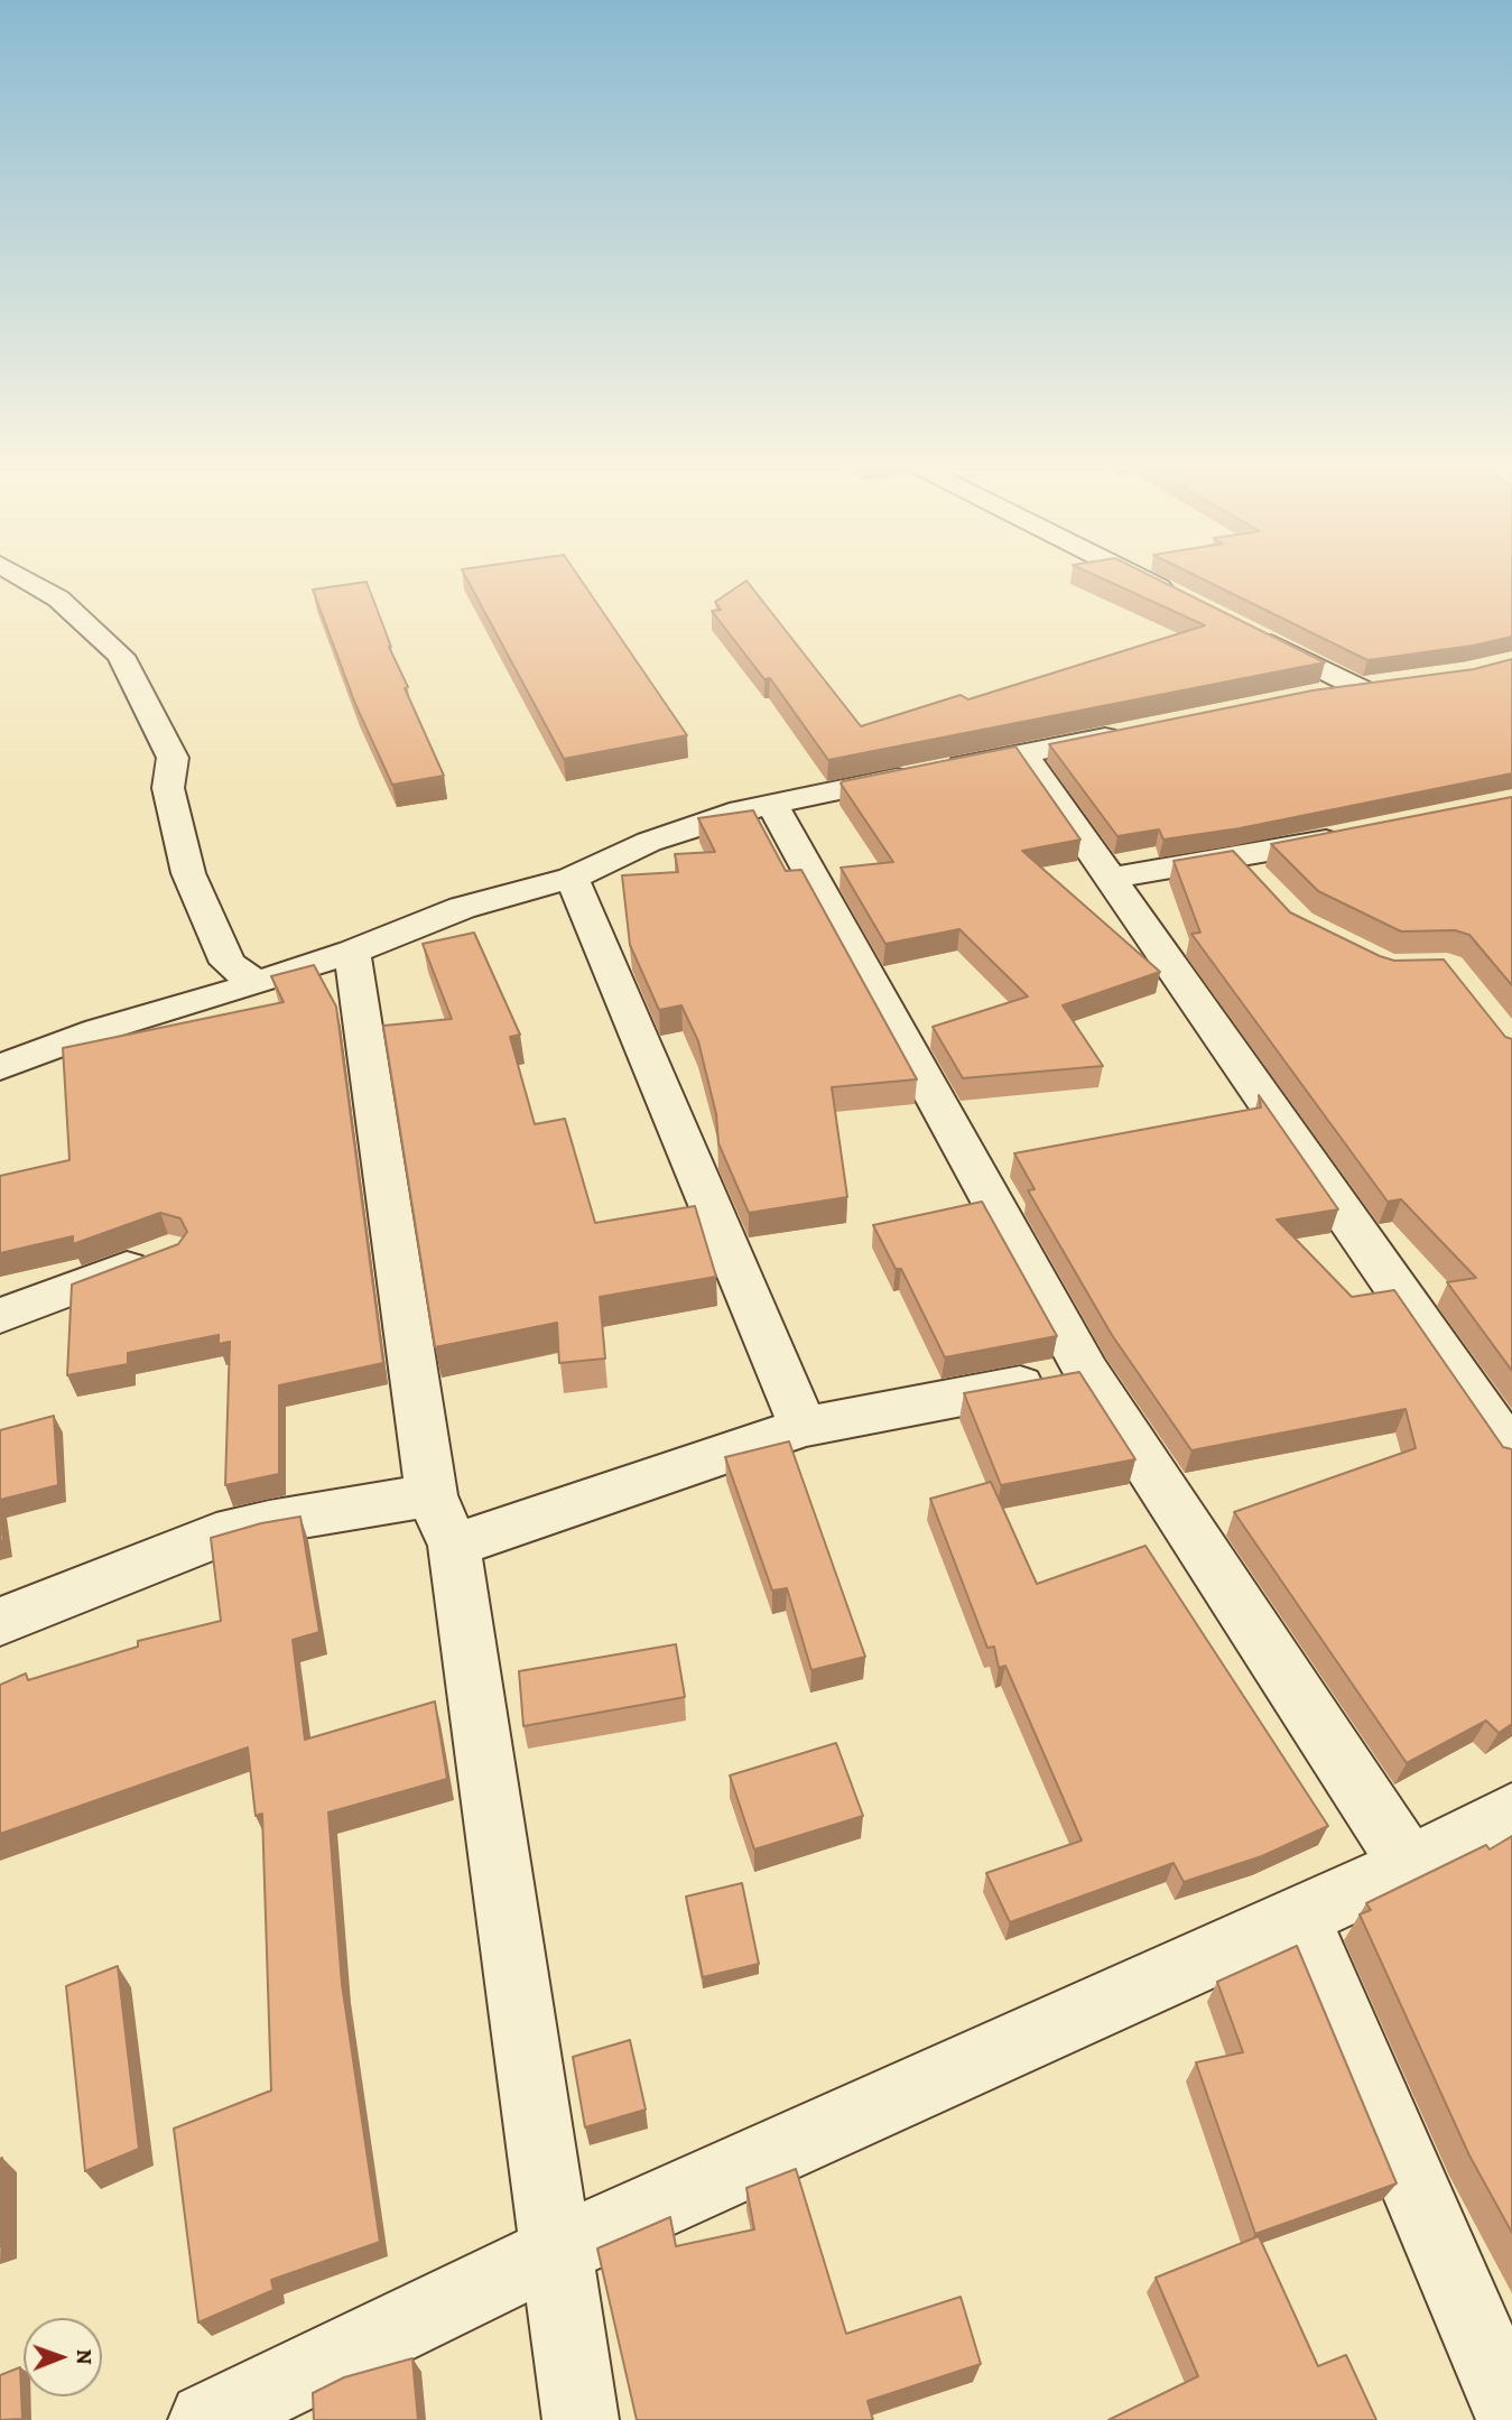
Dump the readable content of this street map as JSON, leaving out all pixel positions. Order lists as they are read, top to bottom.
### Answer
{
  "north": "right"
}
